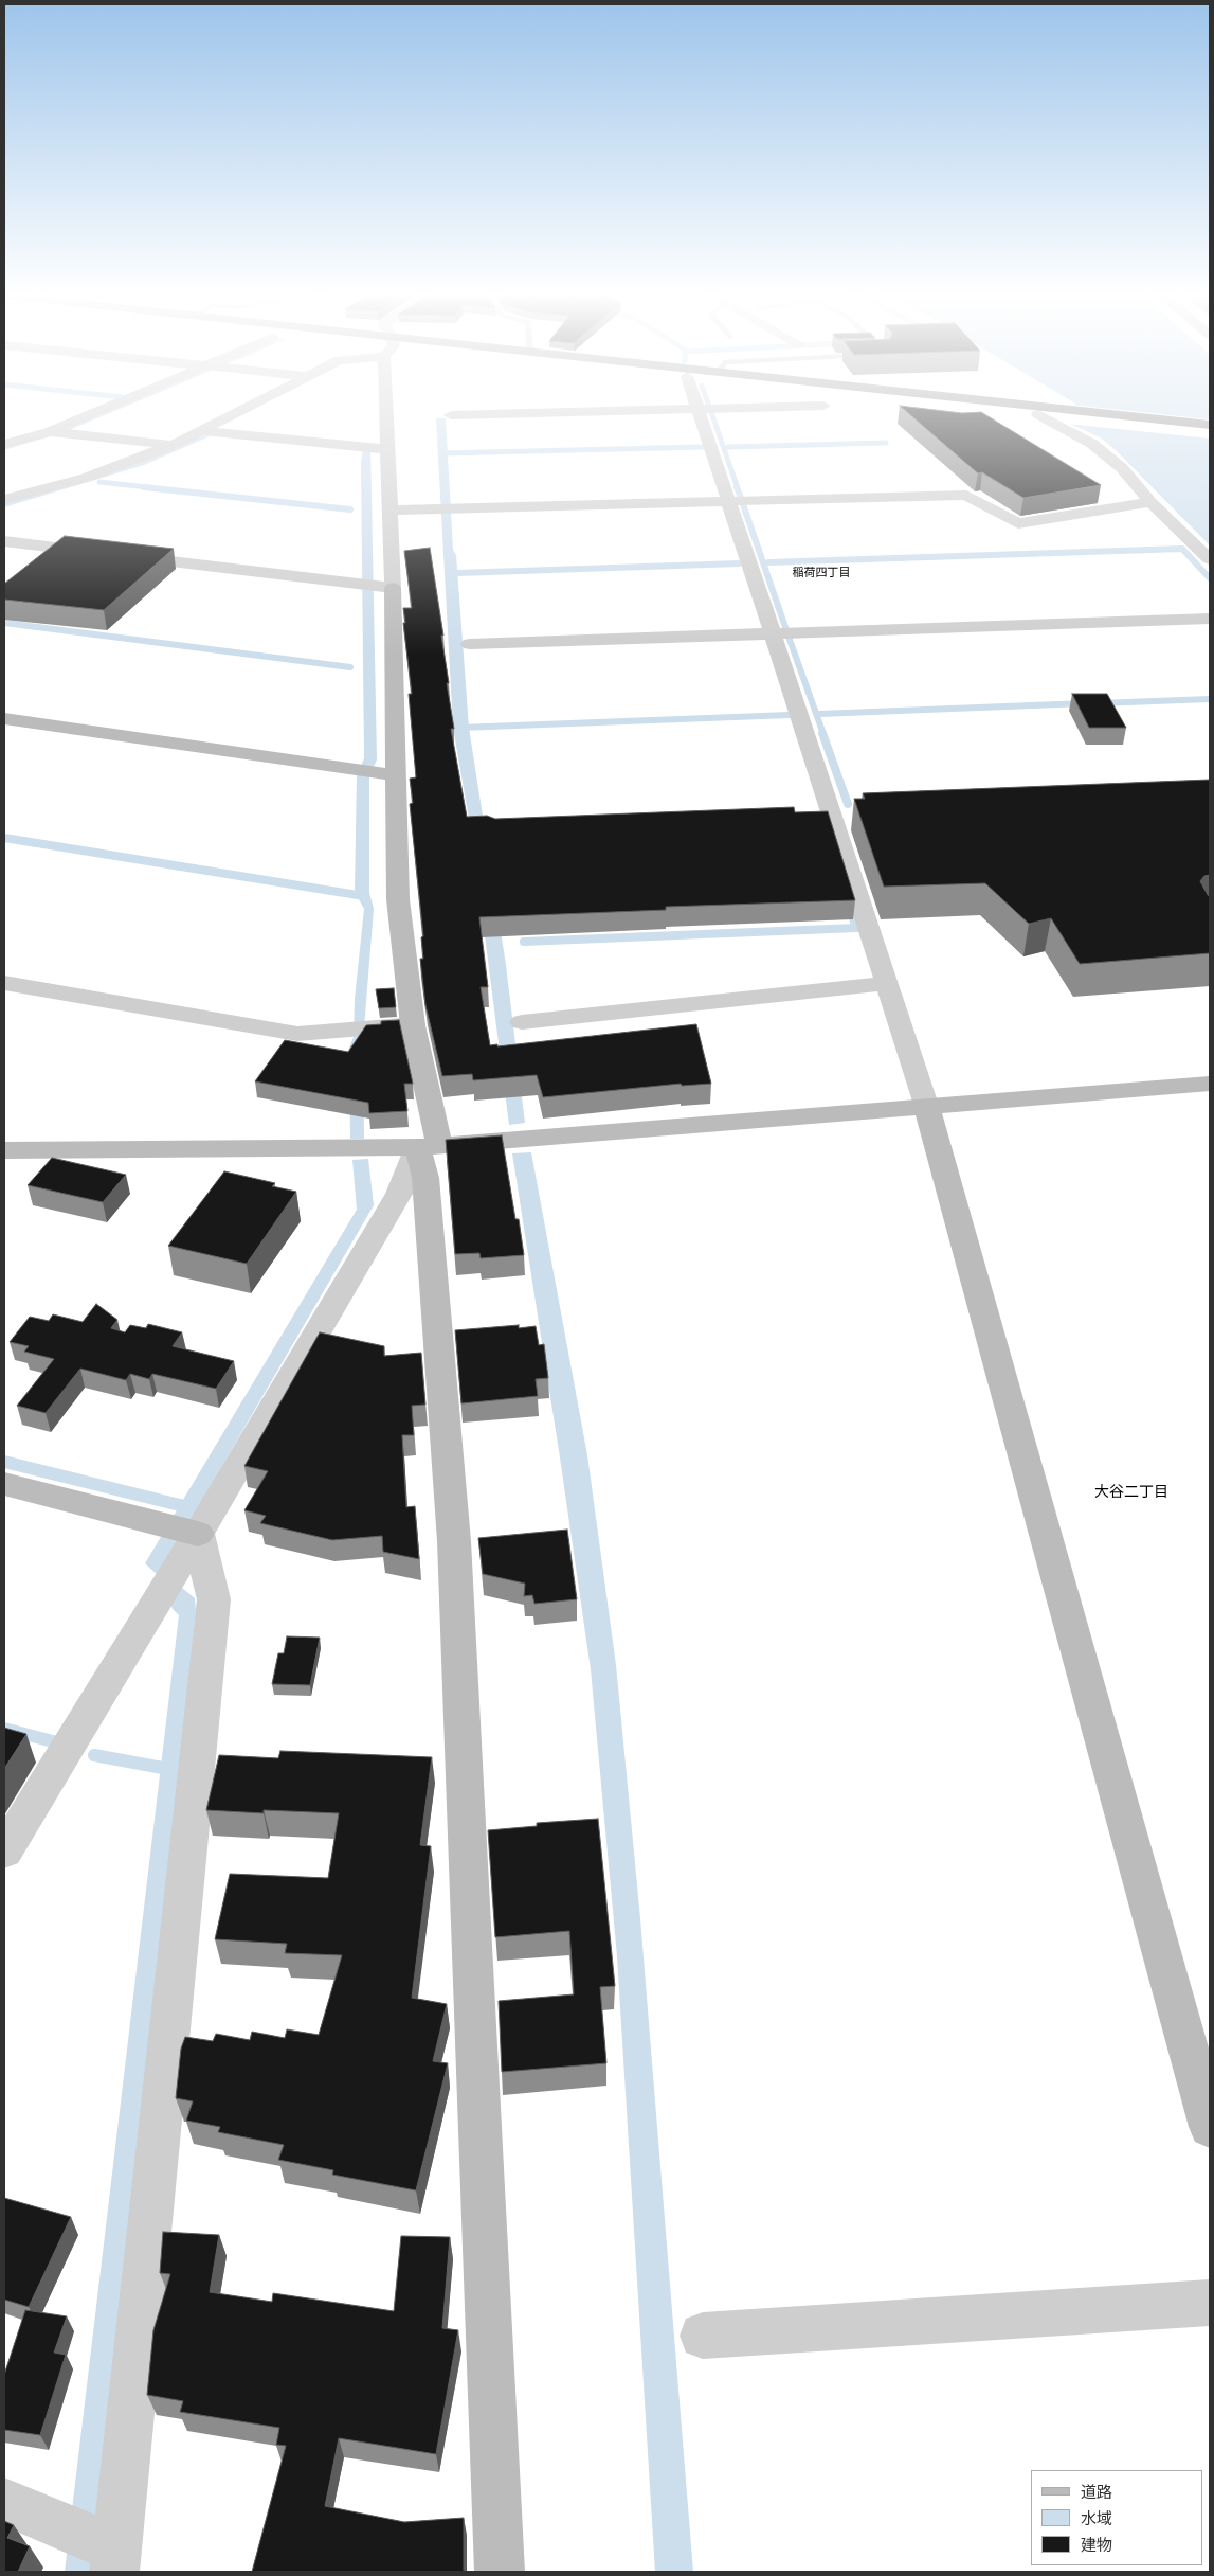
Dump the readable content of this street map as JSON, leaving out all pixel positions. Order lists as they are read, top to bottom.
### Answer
{
  "districts": ["稲荷四丁目", "大谷二丁目"],
  "legend": ["道路", "水域", "建物"]
}
